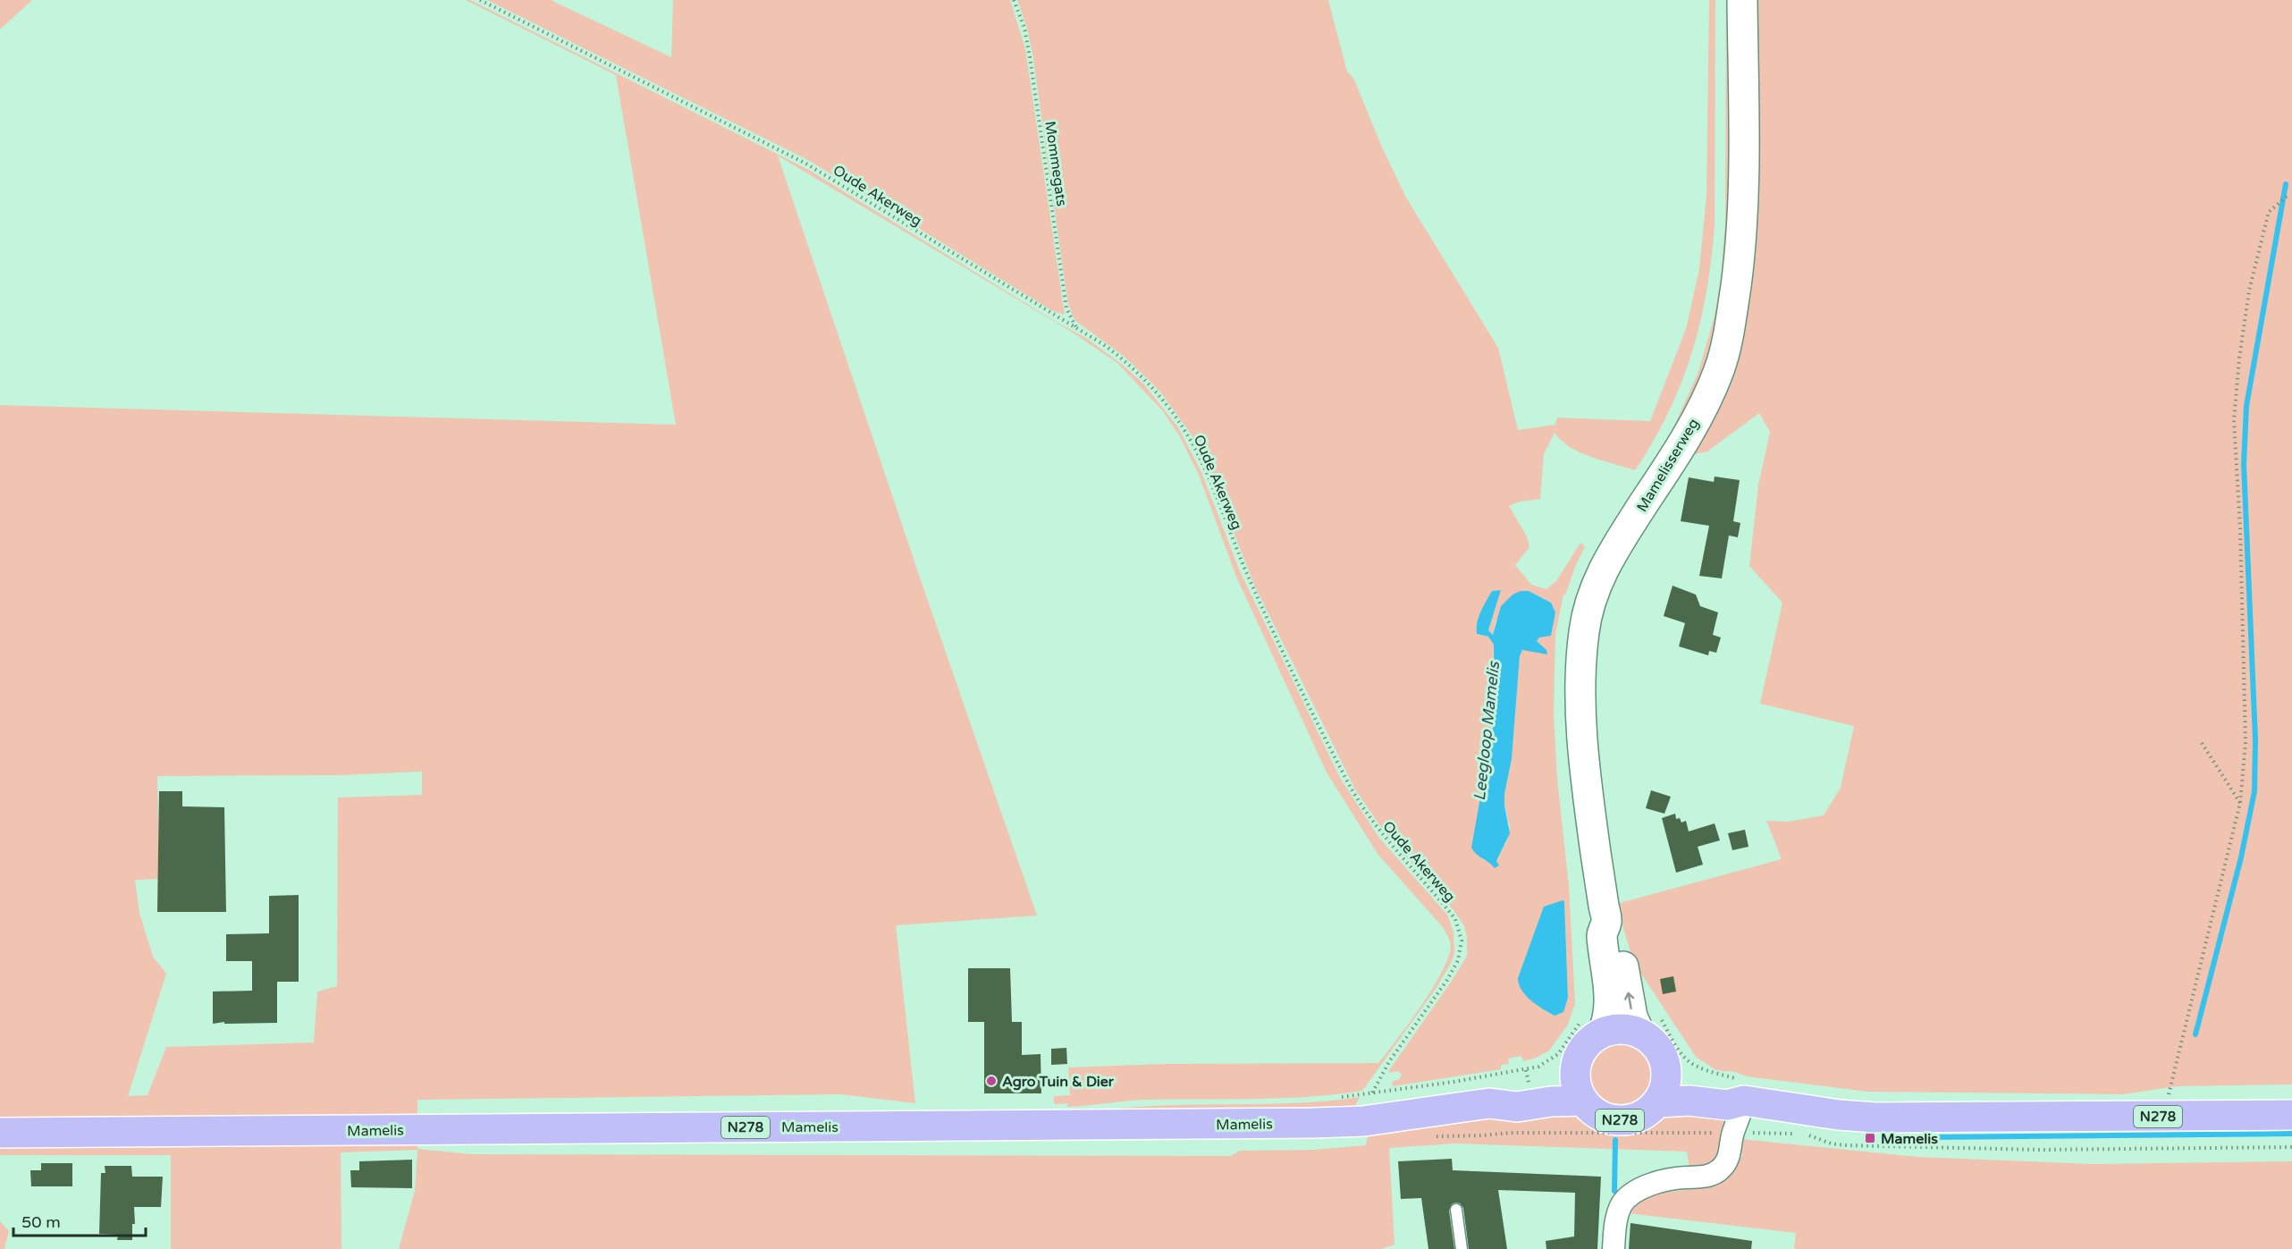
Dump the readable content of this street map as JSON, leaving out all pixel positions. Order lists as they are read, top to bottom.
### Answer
{
  "streets": {
    "main road": ["N278", "Mamelis"],
    "street": ["Mamelisserweg"],
    "path": ["Mommegats", "Oude Akerweg"]
  },
  "crossings": [
    ["Mommegats", "Oude Akerweg"],
    ["Mamelisserweg", "N278"],
    ["Mamelisserweg", "Mamelis"],
    ["N278", "Mamelis"]
  ],
  "water": ["Leegloop Mamelis"],
  "places": {
    "other": ["Agro Tuin & Dier"],
    "transit": ["Mamelis"]
  },
  "scale_bar": "50 m"
}
